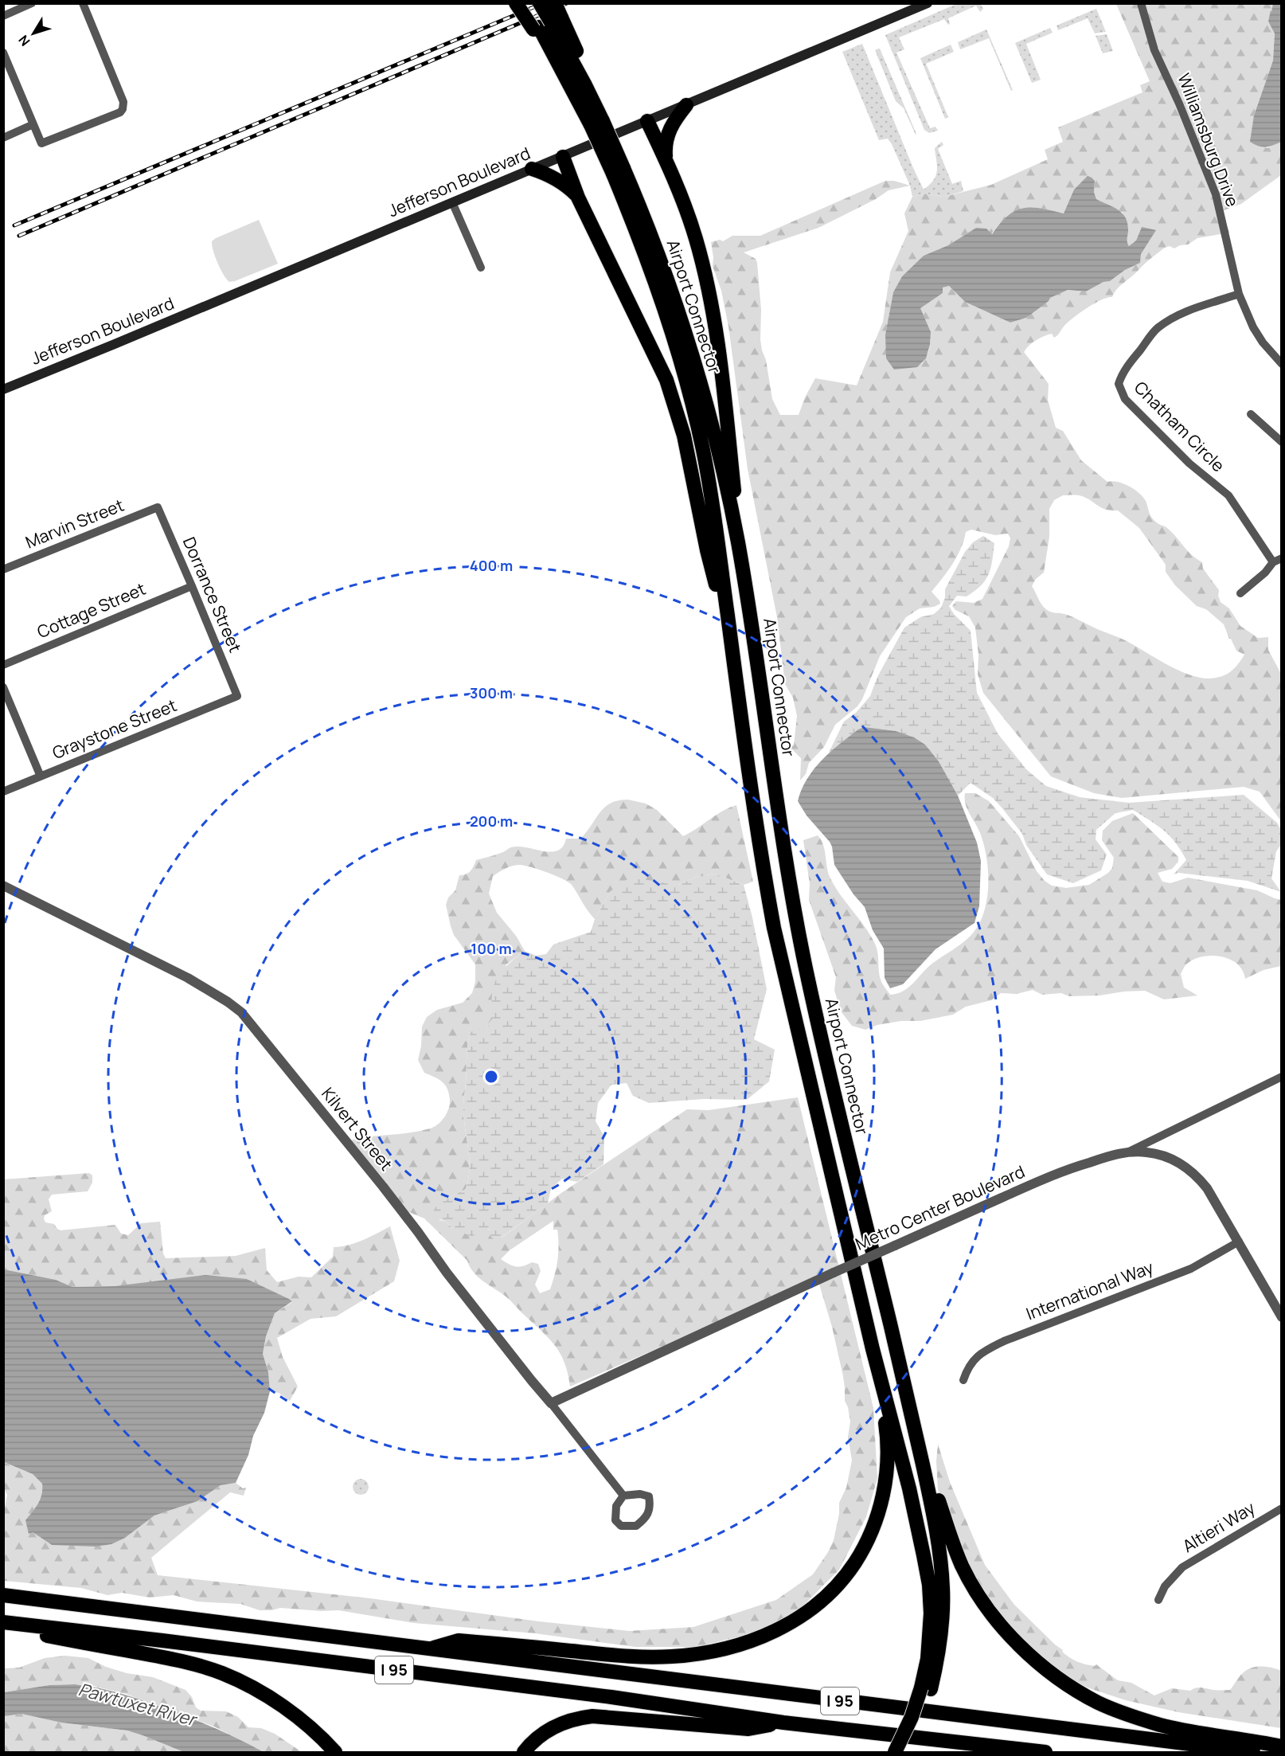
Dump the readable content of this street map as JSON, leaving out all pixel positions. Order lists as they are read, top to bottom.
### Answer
{
  "streets": {
    "highway": ["Airport Connector", "I 95"],
    "main road": ["Jefferson Boulevard"],
    "street": [
      "Williamsburg Drive",
      "Chatham Circle",
      "Marvin Street",
      "Dorrance Street",
      "Cottage Street",
      "Graystone Street",
      "Kilvert Street",
      "Metro Center Boulevard",
      "International Way",
      "Altieri Way"
    ]
  },
  "crossings": [
    ["Williamsburg Drive", "Chatham Circle"],
    ["Marvin Street", "Dorrance Street"],
    ["Dorrance Street", "Cottage Street"],
    ["Dorrance Street", "Graystone Street"],
    ["Kilvert Street", "Metro Center Boulevard"],
    ["Metro Center Boulevard", "International Way"]
  ],
  "water": ["Pawtuxet River"],
  "north": "bottom left",
  "rings": [
    "400 m",
    "300 m",
    "200 m",
    "100 m"
  ]
}
